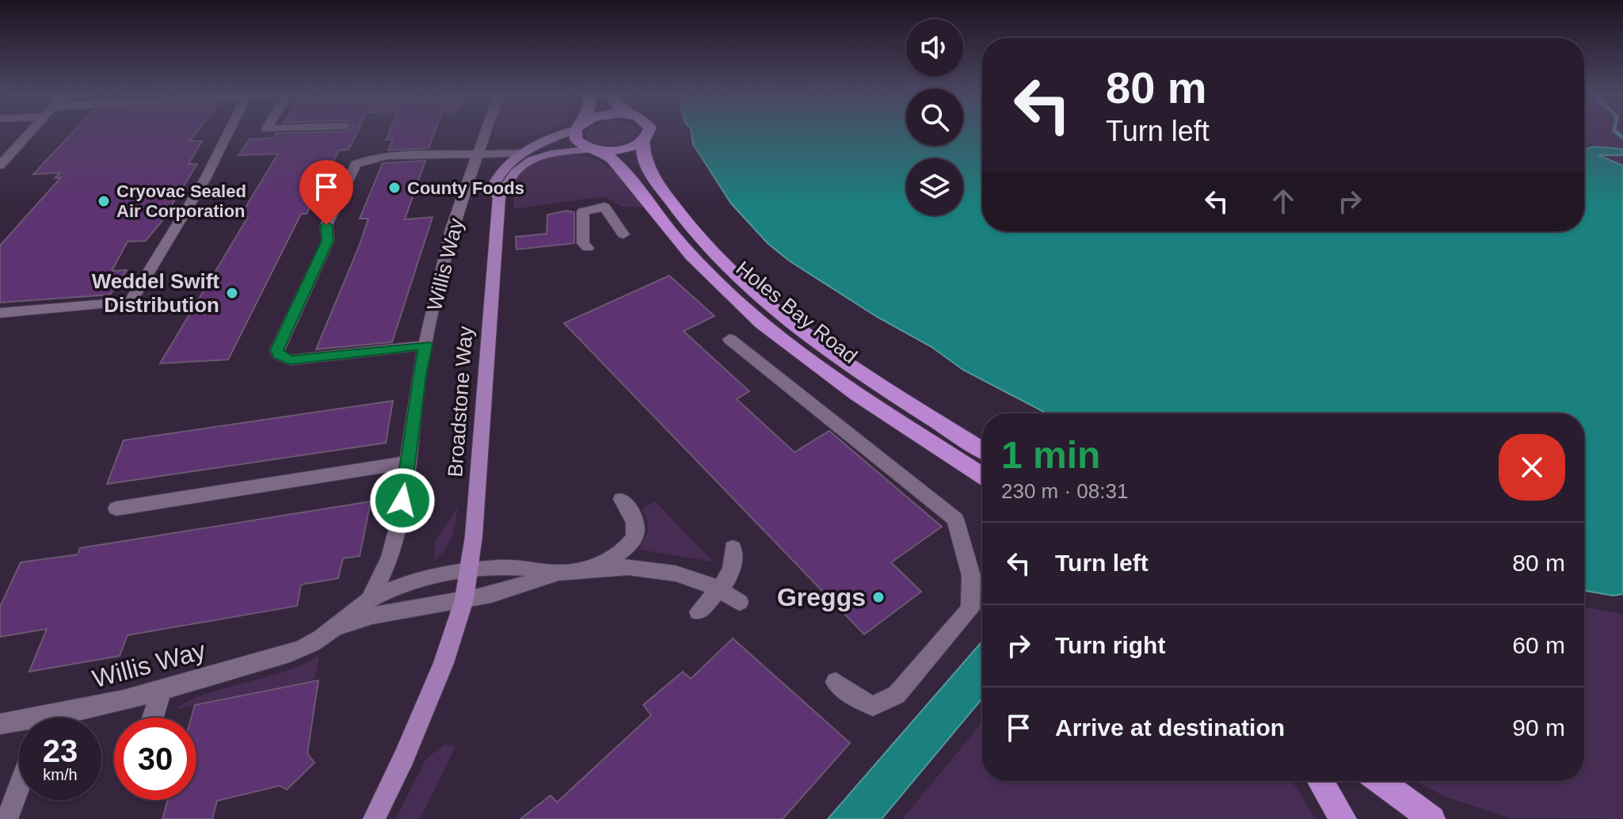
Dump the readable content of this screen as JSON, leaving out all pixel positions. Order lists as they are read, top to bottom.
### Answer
{
  "streets": {
    "highway": ["Holes Bay Road"],
    "main road": ["Broadstone Way"],
    "street": ["Willis Way"]
  },
  "crossings": [
    ["Willis Way", "Broadstone Way"],
    ["Holes Bay Road", "Broadstone Way"]
  ],
  "places": [
    "County Foods",
    "Cryovac Sealed Air Corporation",
    "Weddel Swift Distribution",
    "Greggs"
  ],
  "page": {
    "turn": ["80 m", "Turn left"],
    "heading": ["1 min", "230 m · 08:31"],
    "list": [
      {
        "name": "Turn left",
        "value": "80 m"
      },
      {
        "name": "Turn right",
        "value": "60 m"
      },
      {
        "name": "Arrive at destination",
        "value": "90 m"
      }
    ],
    "speed": "23 km/h",
    "limit": "30"
  }
}
